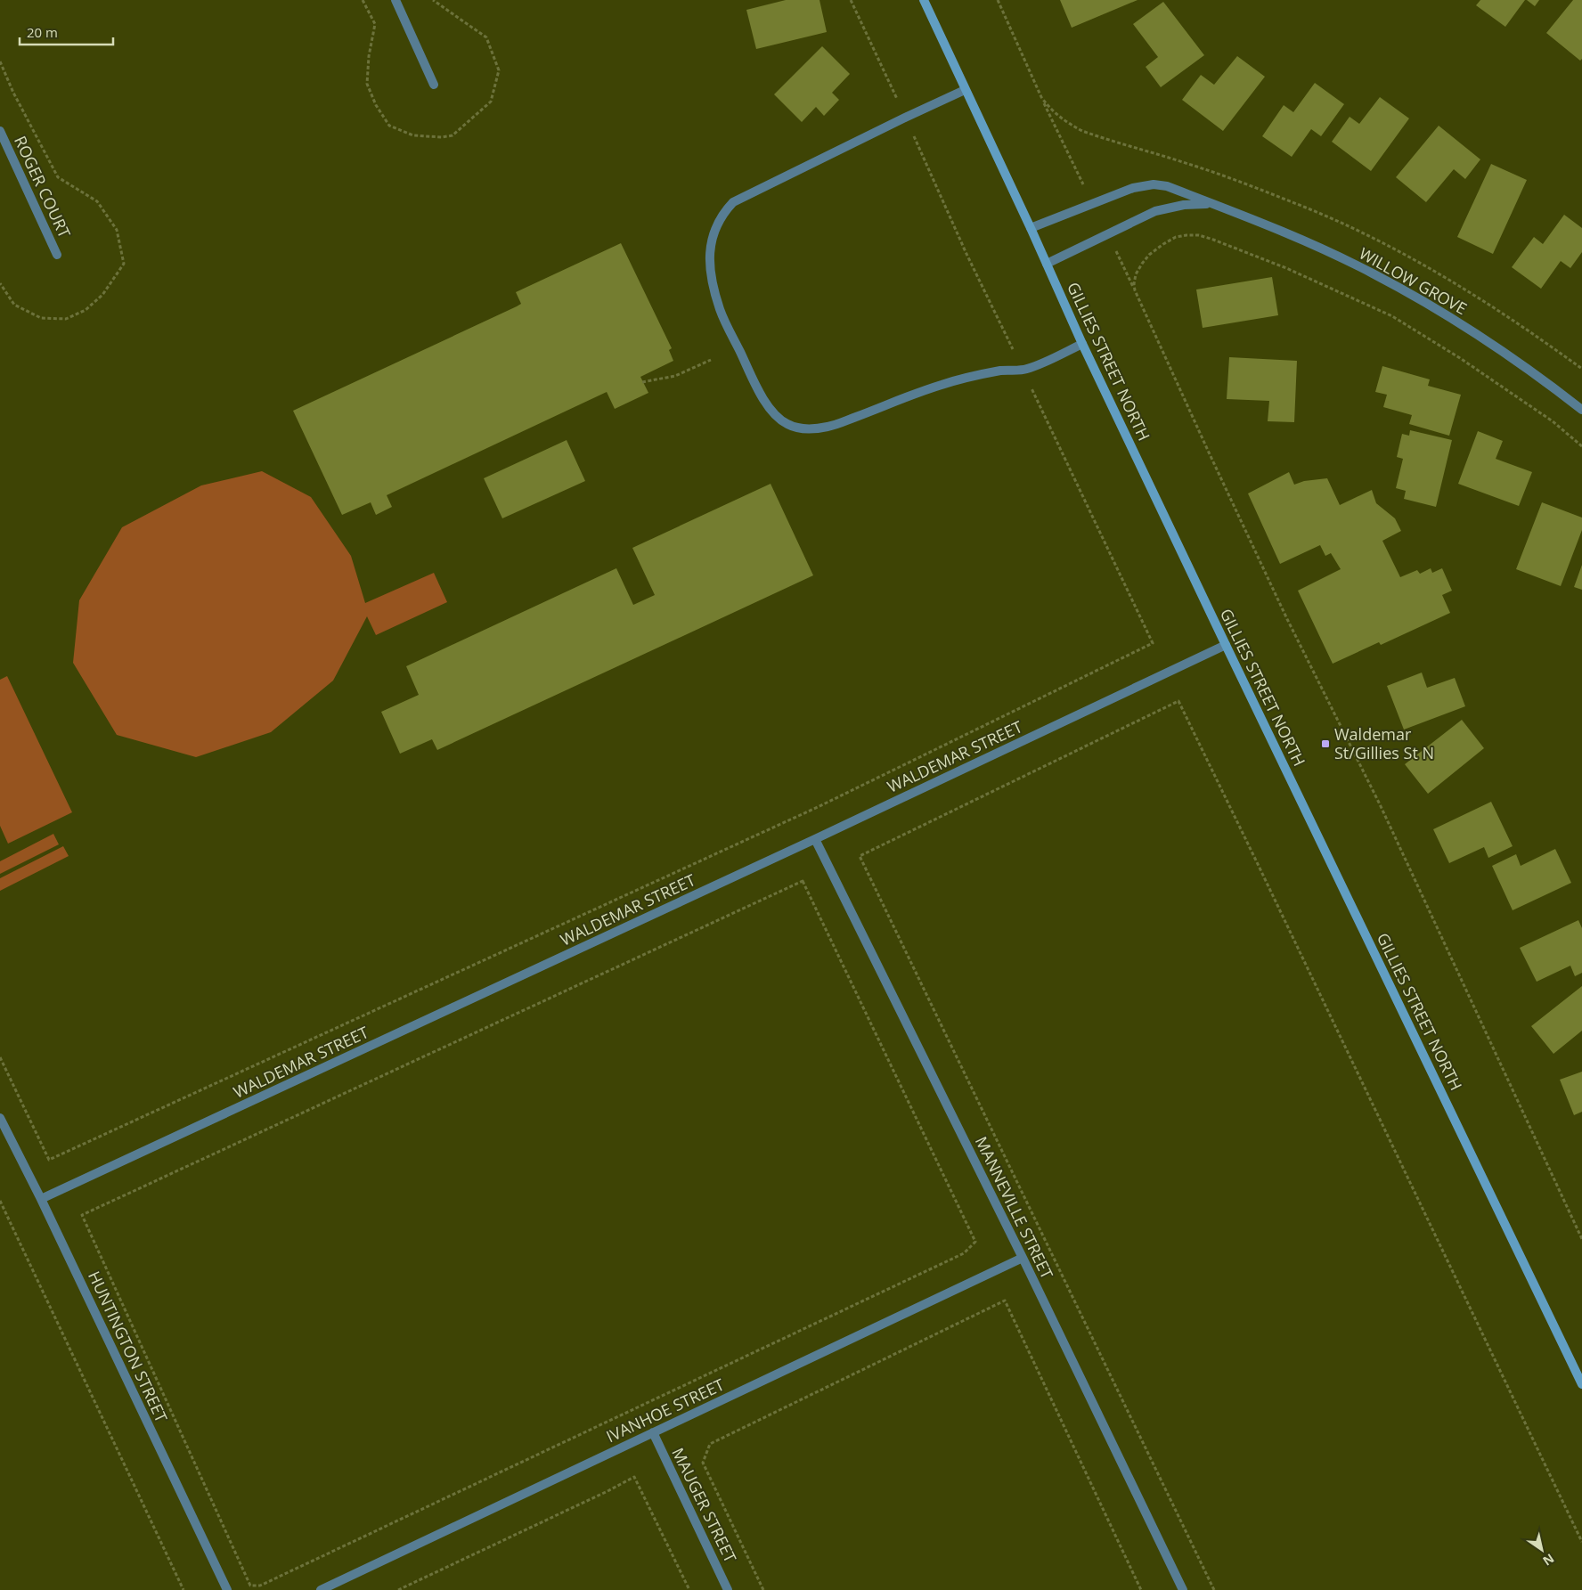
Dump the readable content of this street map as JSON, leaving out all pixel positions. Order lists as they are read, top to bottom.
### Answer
{
  "streets": {
    "main road": ["GILLIES STREET NORTH"],
    "street": [
      "ROGER COURT",
      "WILLOW GROVE",
      "WALDEMAR STREET",
      "MANNEVILLE STREET",
      "HUNTINGTON STREET",
      "IVANHOE STREET",
      "MAUGER STREET"
    ]
  },
  "crossings": [
    ["WILLOW GROVE", "GILLIES STREET NORTH"],
    ["GILLIES STREET NORTH", "WALDEMAR STREET"],
    ["WALDEMAR STREET", "MANNEVILLE STREET"],
    ["WALDEMAR STREET", "HUNTINGTON STREET"],
    ["MANNEVILLE STREET", "IVANHOE STREET"],
    ["IVANHOE STREET", "MAUGER STREET"]
  ],
  "places": {
    "transit": ["Waldemar St/Gillies St N"]
  },
  "scale_bar": "20 m",
  "north": "bottom right"
}
